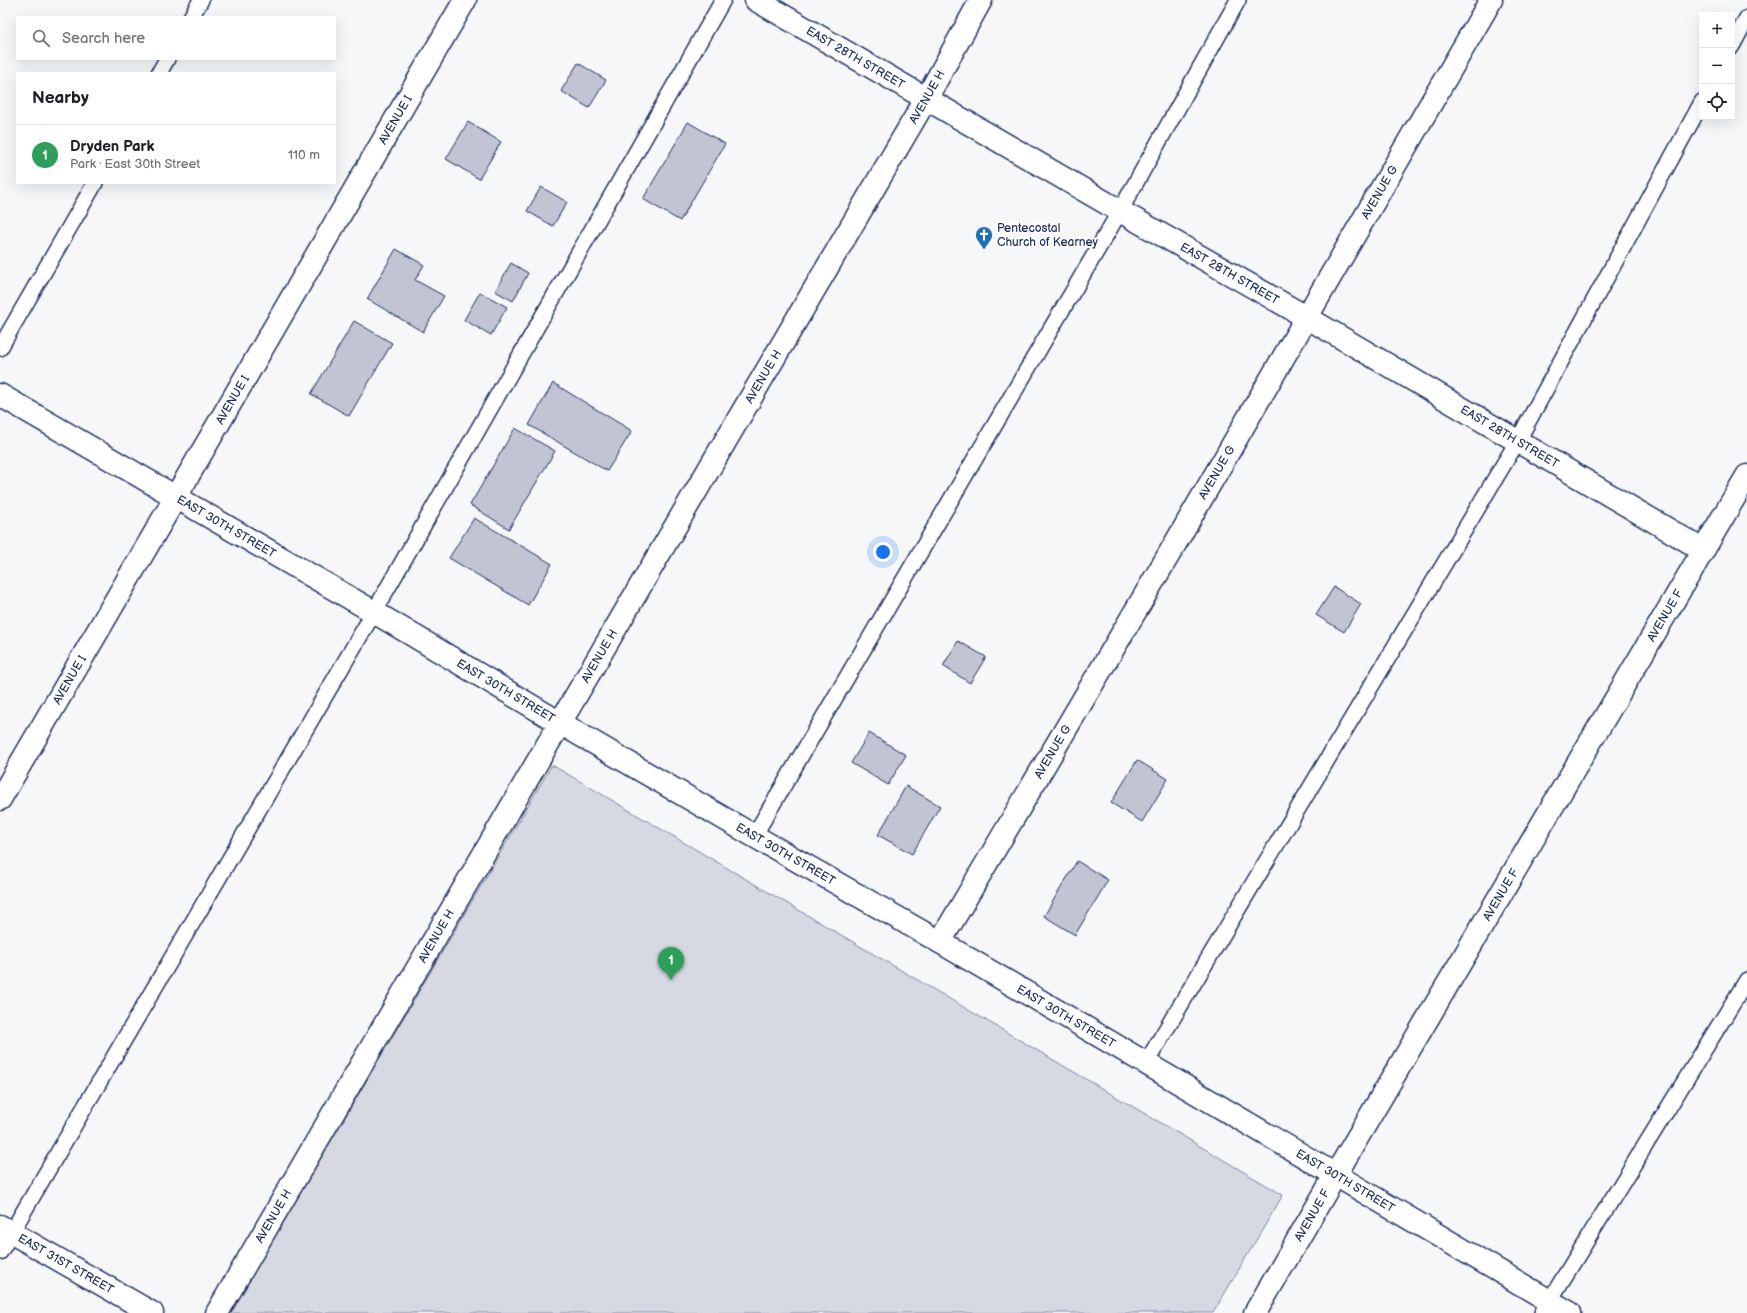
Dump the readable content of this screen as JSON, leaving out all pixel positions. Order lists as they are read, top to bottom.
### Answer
{
  "streets": {
    "street": [
      "EAST 28TH STREET",
      "AVENUE H",
      "AVENUE I",
      "AVENUE G",
      "EAST 30TH STREET",
      "AVENUE F",
      "EAST 31ST STREET"
    ]
  },
  "crossings": [
    ["EAST 28TH STREET", "AVENUE H"],
    ["EAST 28TH STREET", "AVENUE G"],
    ["EAST 28TH STREET", "AVENUE F"],
    ["AVENUE H", "EAST 30TH STREET"],
    ["AVENUE I", "EAST 30TH STREET"],
    ["AVENUE G", "EAST 30TH STREET"],
    ["EAST 30TH STREET", "AVENUE F"]
  ],
  "places": {
    "church": ["Pentecostal Church of Kearney"]
  },
  "page": {
    "map_buttons": ["+", "−"],
    "search": "Search here",
    "heading": "Nearby",
    "list": [
      {
        "mark": "1",
        "name": "Dryden Park",
        "note": "Park · East 30th Street",
        "value": "110 m"
      }
    ],
    "pins": "1"
  }
}
